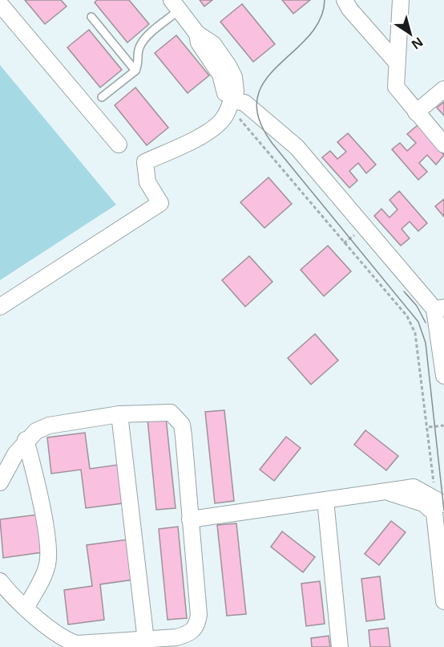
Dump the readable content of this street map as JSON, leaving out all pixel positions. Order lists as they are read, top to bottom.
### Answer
{
  "north": "bottom right"
}
